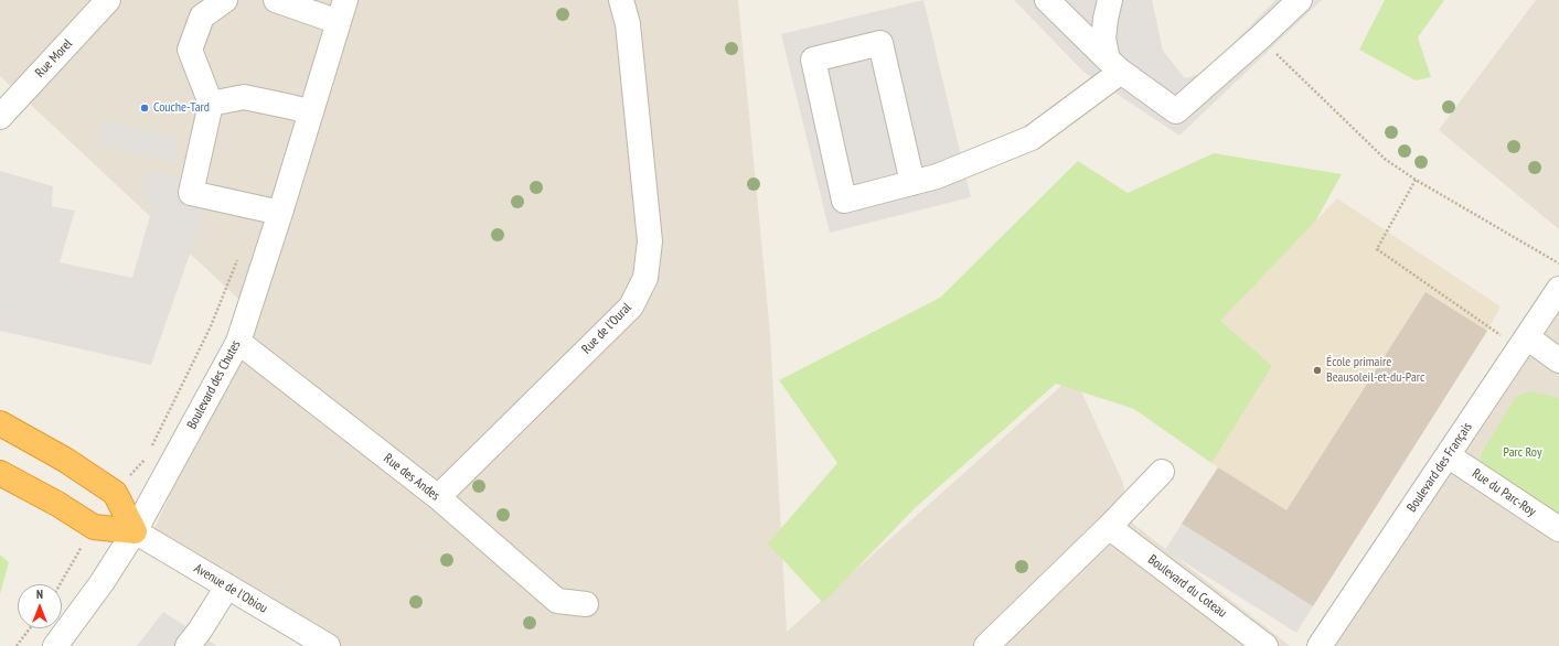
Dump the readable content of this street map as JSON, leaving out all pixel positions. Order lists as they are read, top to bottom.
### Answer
{
  "streets": {
    "street": [
      "Rue Morel",
      "Rue de l'Oural",
      "Boulevard des Chutes",
      "Boulevard des Français",
      "Rue des Andes",
      "Rue du Parc-Roy",
      "Boulevard du Coteau",
      "Avenue de l'Obiou"
    ]
  },
  "crossings": [
    ["Rue de l'Oural", "Rue des Andes"],
    ["Boulevard des Chutes", "Rue des Andes"],
    ["Boulevard des Chutes", "Avenue de l'Obiou"],
    ["Boulevard des Français", "Rue du Parc-Roy"]
  ],
  "parks": ["Parc Roy"],
  "places": ["Couche-Tard", "École primaire Beausoleil-et-du-Parc"],
  "north": "top"
}
